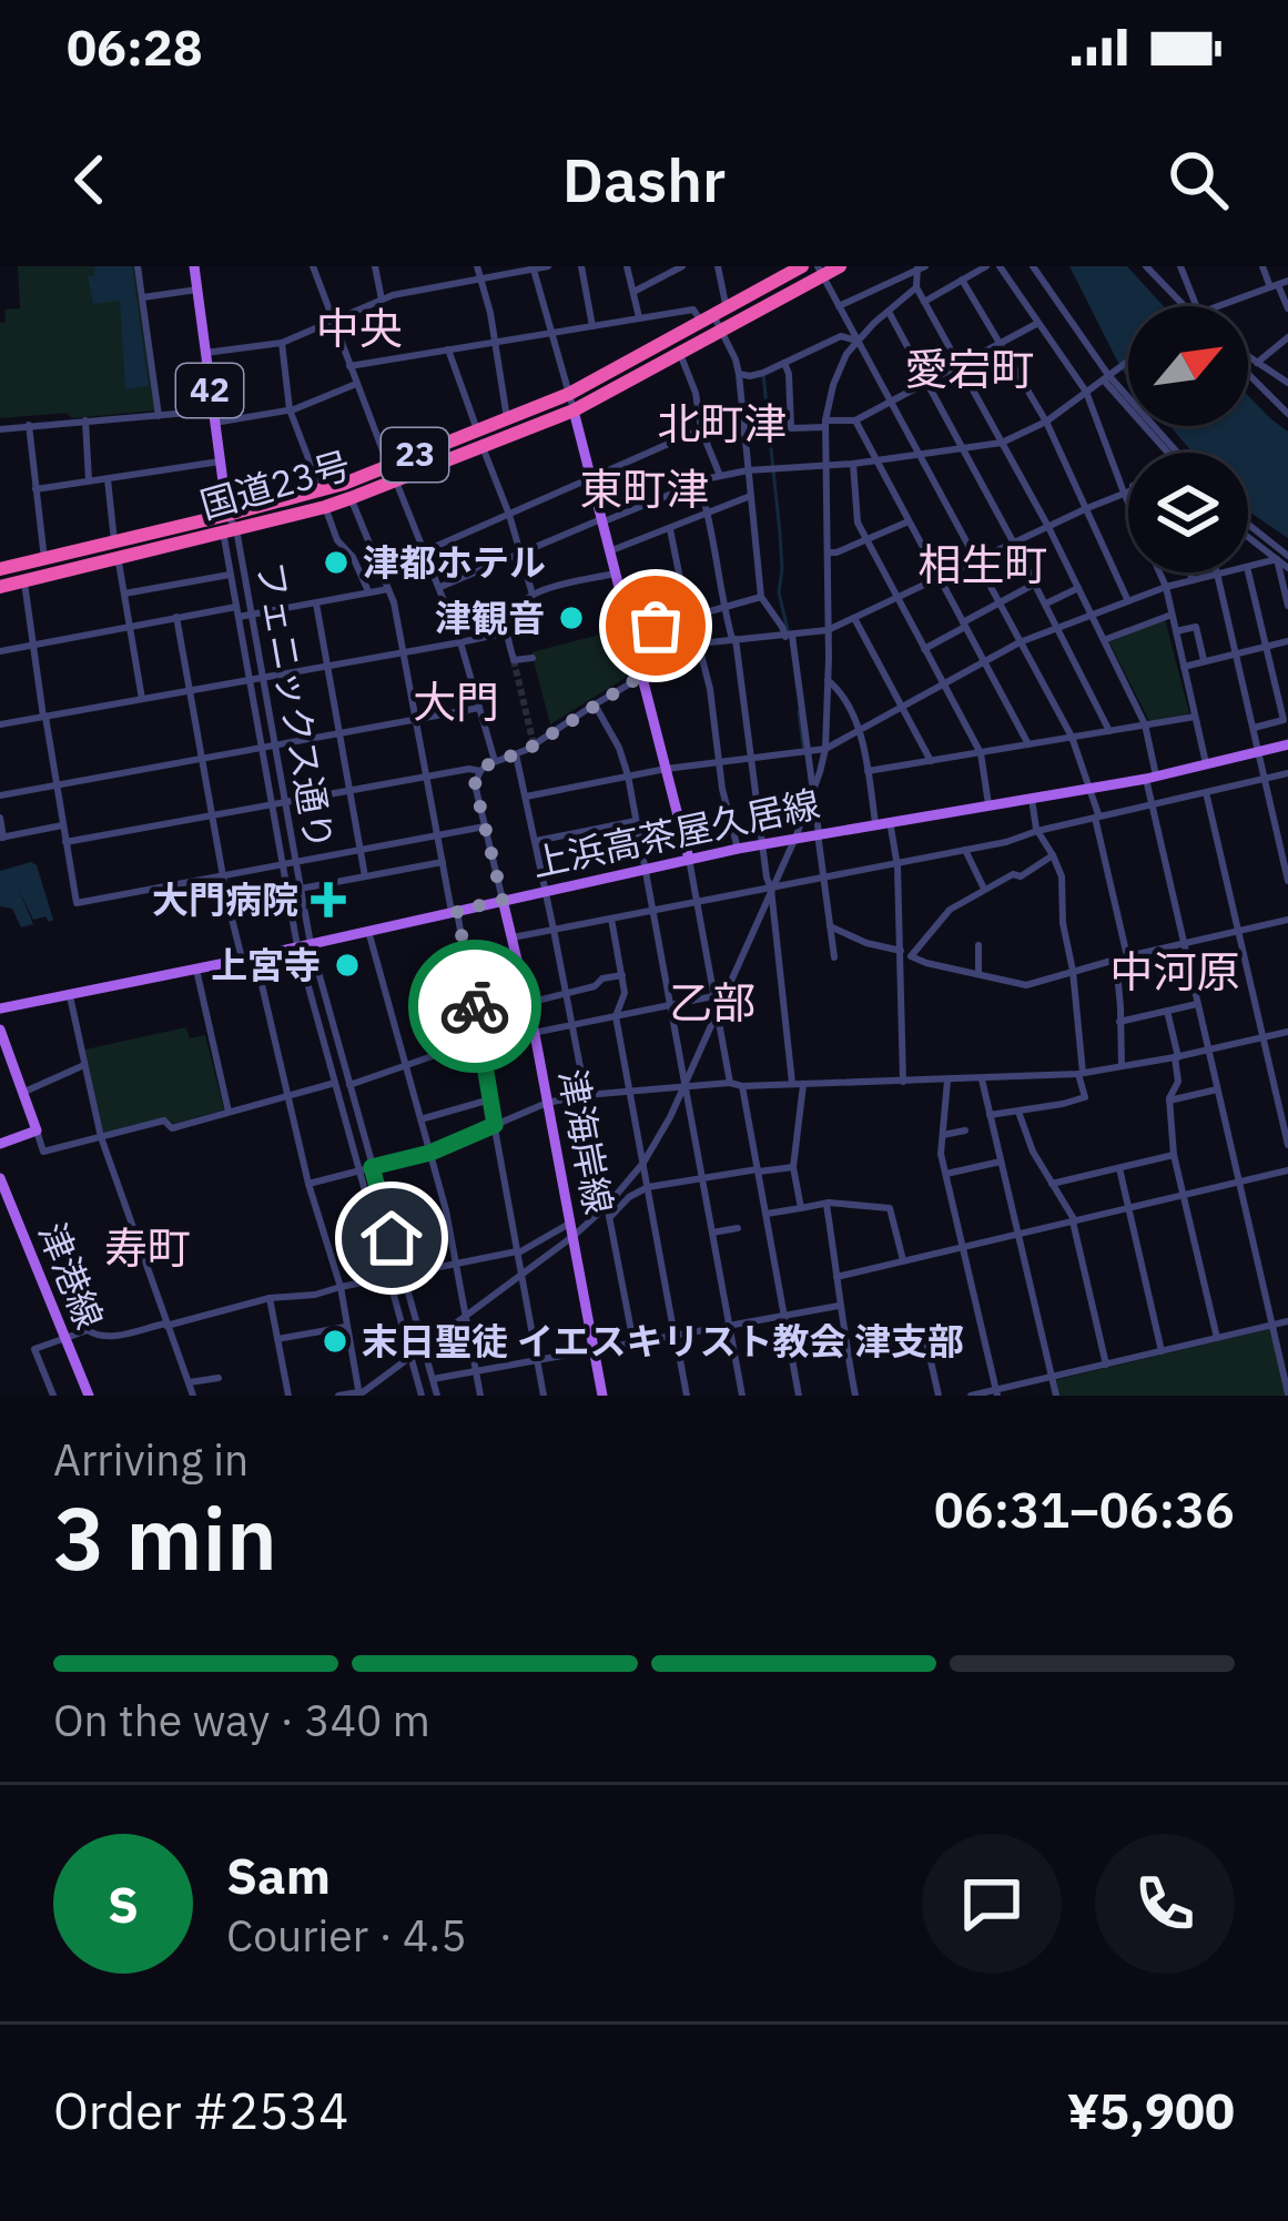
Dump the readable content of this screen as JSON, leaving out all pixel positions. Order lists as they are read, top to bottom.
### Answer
{
  "streets": {
    "highway": ["23", "国道23号"],
    "main road": [
      "42",
      "上浜高茶屋久居線",
      "津海岸線",
      "津港線"
    ],
    "street": ["フェニックス通り"]
  },
  "crossings": [
    ["42", "国道23号"],
    ["42", "フェニックス通り"],
    ["国道23号", "フェニックス通り"],
    ["フェニックス通り", "上浜高茶屋久居線"],
    ["上浜高茶屋久居線", "津海岸線"]
  ],
  "districts": [
    "中央",
    "愛宕町",
    "北町津",
    "東町津",
    "相生町",
    "大門",
    "中河原",
    "乙部",
    "寿町"
  ],
  "places": {
    "other": [
      "津都ホテル",
      "津観音",
      "上宮寺",
      "末日聖徒 イエスキリスト教会 津支部"
    ],
    "health": ["大門病院"]
  },
  "north": "top right",
  "page": {
    "status": "06:28",
    "header": "Dashr",
    "heading": ["3 min", "Arriving in", "06:31–06:36"],
    "panel": [
      "Sam",
      "Courier · 4.5",
      "Order #2534",
      "¥5,900"
    ],
    "bar": "On the way · 340 m",
    "round": "S"
  }
}
